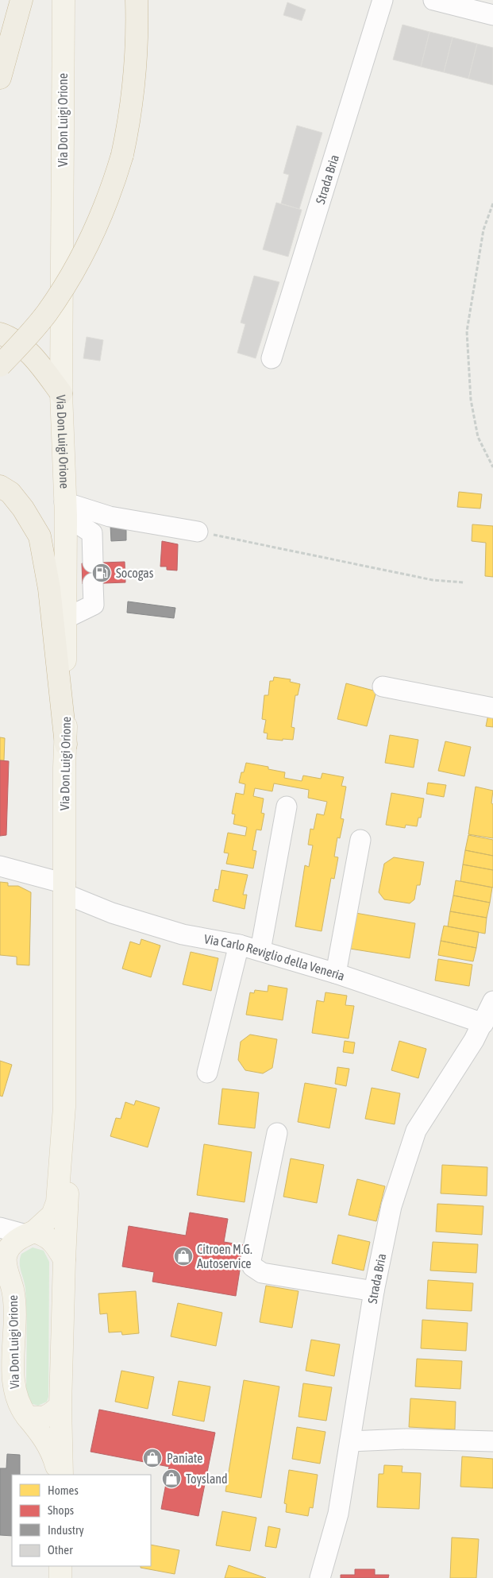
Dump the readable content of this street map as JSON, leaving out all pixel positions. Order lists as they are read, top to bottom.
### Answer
{
  "streets": {
    "main road": ["Via Don Luigi Orione"],
    "street": ["Strada Bria", "Via Carlo Reviglio della Veneria"]
  },
  "crossings": [
    ["Via Don Luigi Orione", "Via Carlo Reviglio della Veneria"],
    ["Strada Bria", "Via Carlo Reviglio della Veneria"]
  ],
  "places": {
    "fuel station": ["Socogas"],
    "shop": ["Citroen M.G. Autoservice", "Paniate", "Toysland"]
  },
  "legend": [
    "Homes",
    "Shops",
    "Industry",
    "Other"
  ]
}
